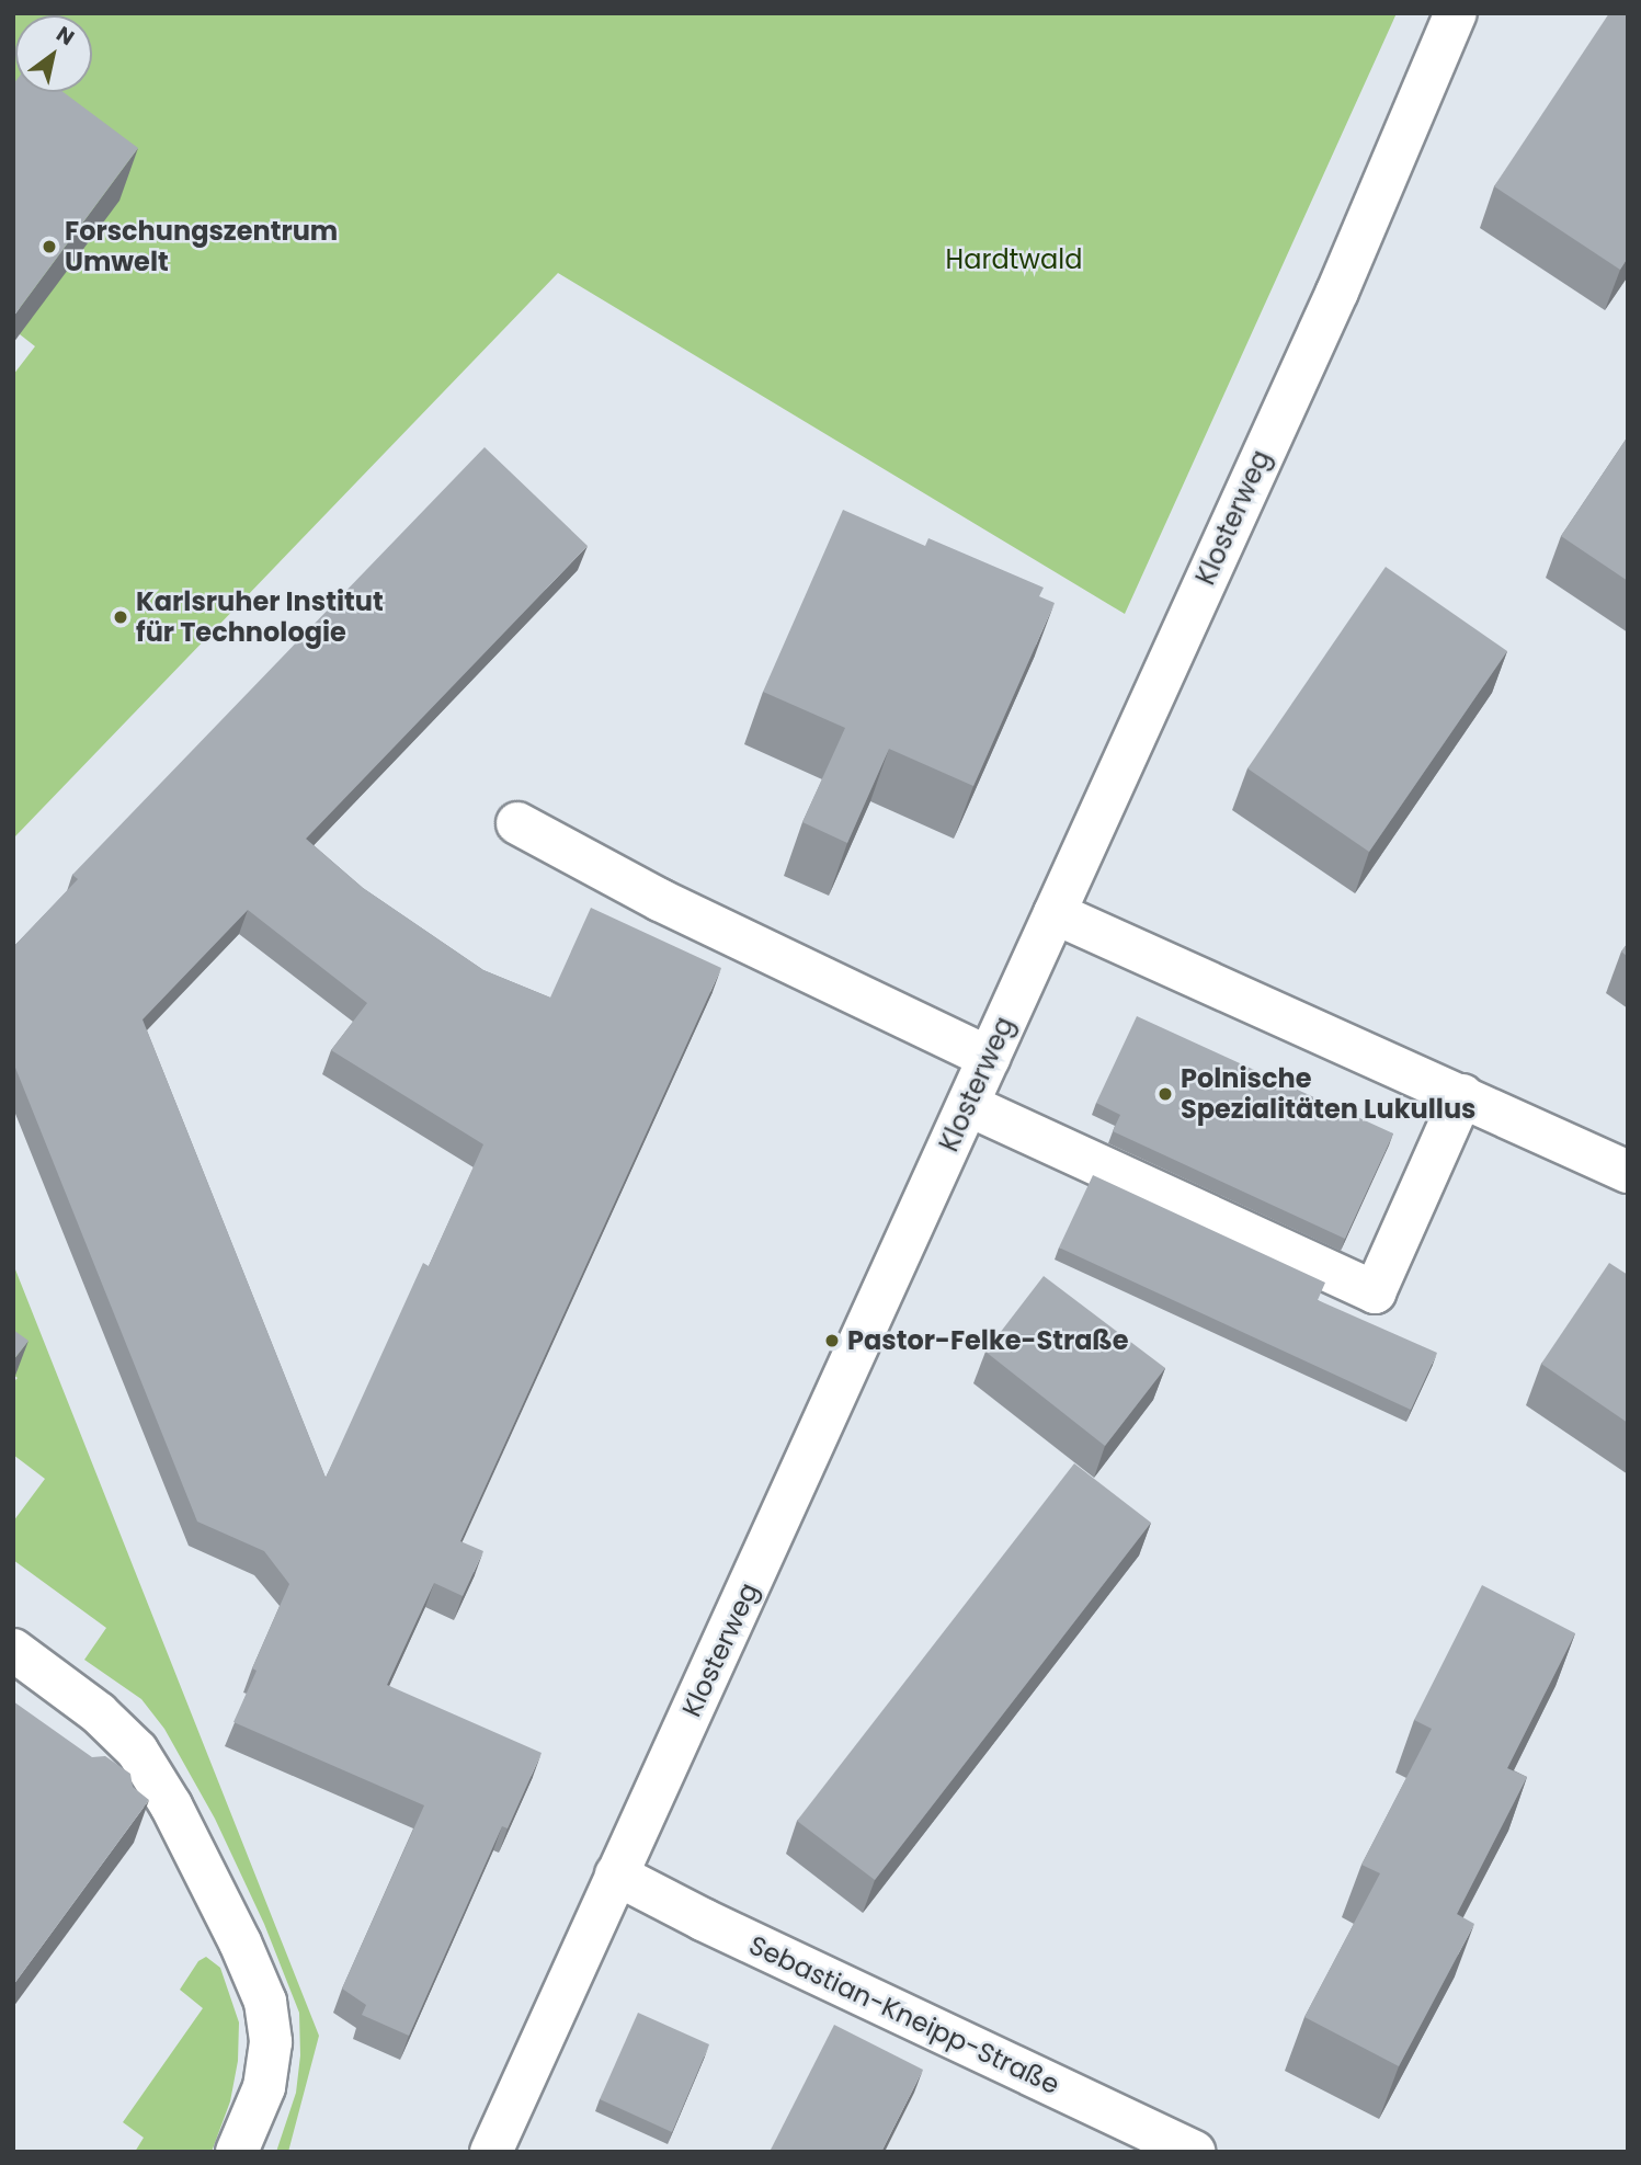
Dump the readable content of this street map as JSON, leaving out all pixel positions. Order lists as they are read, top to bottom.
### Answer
{
  "streets": {
    "street": ["Klosterweg", "Sebastian-Kneipp-Straße"]
  },
  "crossings": [
    ["Klosterweg", "Sebastian-Kneipp-Straße"]
  ],
  "parks": ["Hardtwald"],
  "places": [
    "Forschungszentrum Umwelt",
    "Karlsruher Institut für Technologie",
    "Polnische Spezialitäten Lukullus",
    "Pastor-Felke-Straße"
  ],
  "north": "top right"
}
